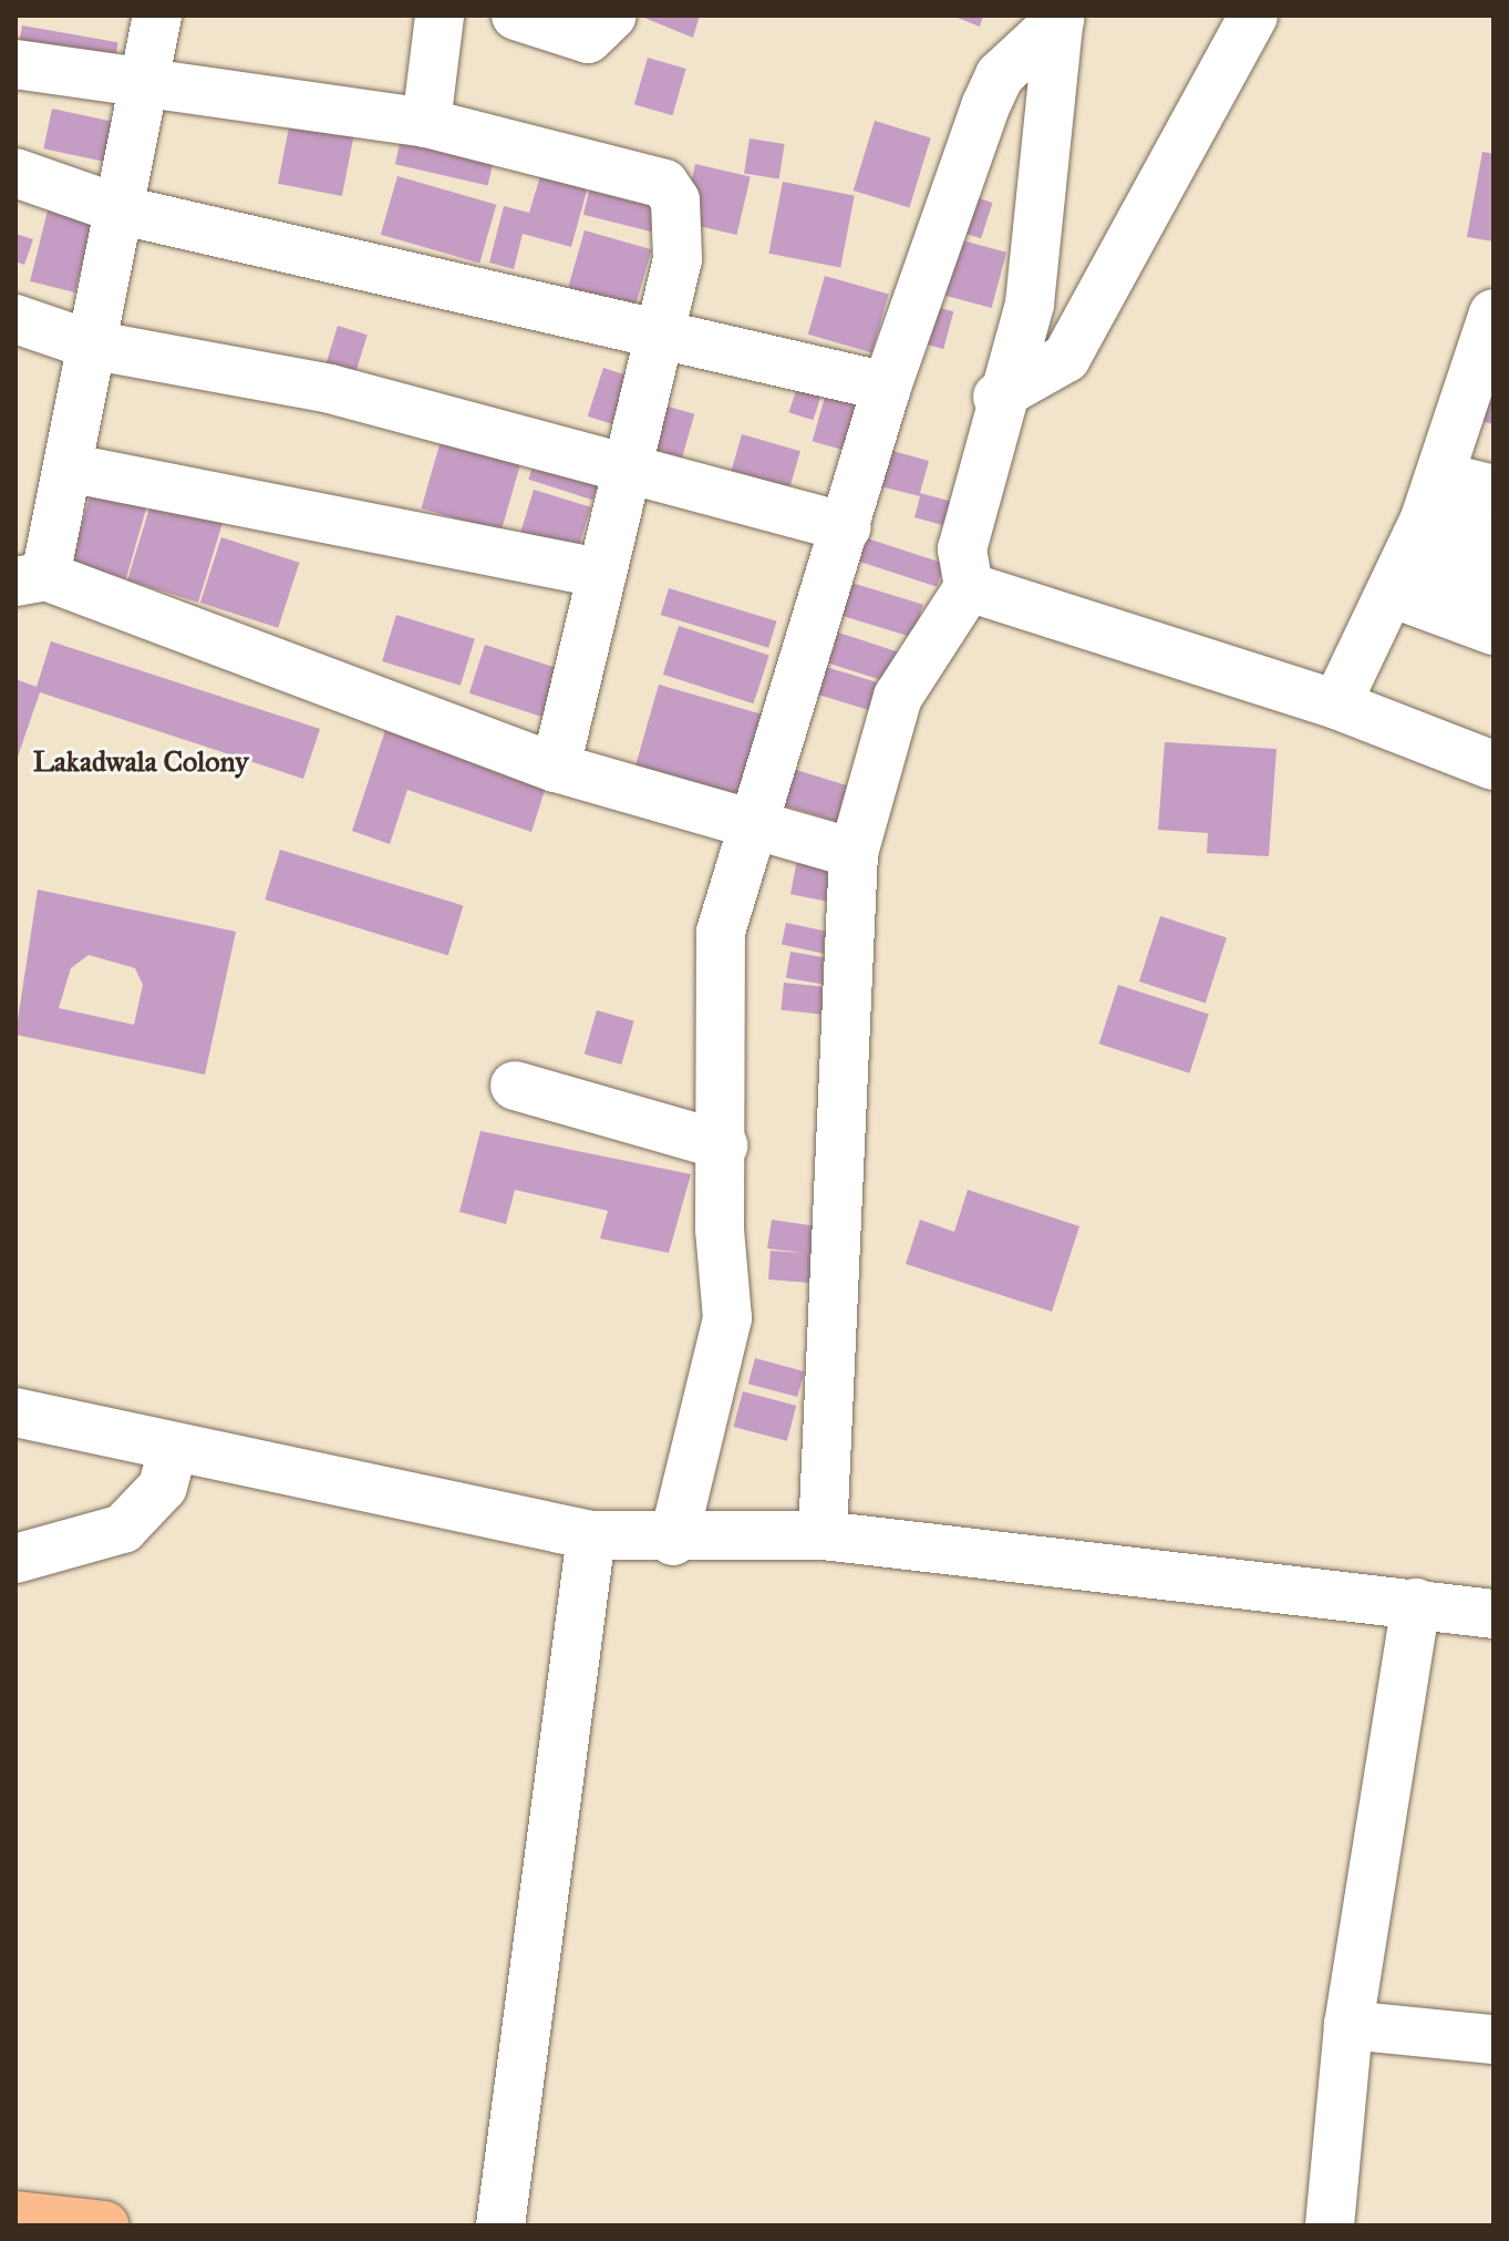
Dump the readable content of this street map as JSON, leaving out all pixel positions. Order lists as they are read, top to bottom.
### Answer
{
  "districts": ["Lakadwala Colony"]
}
